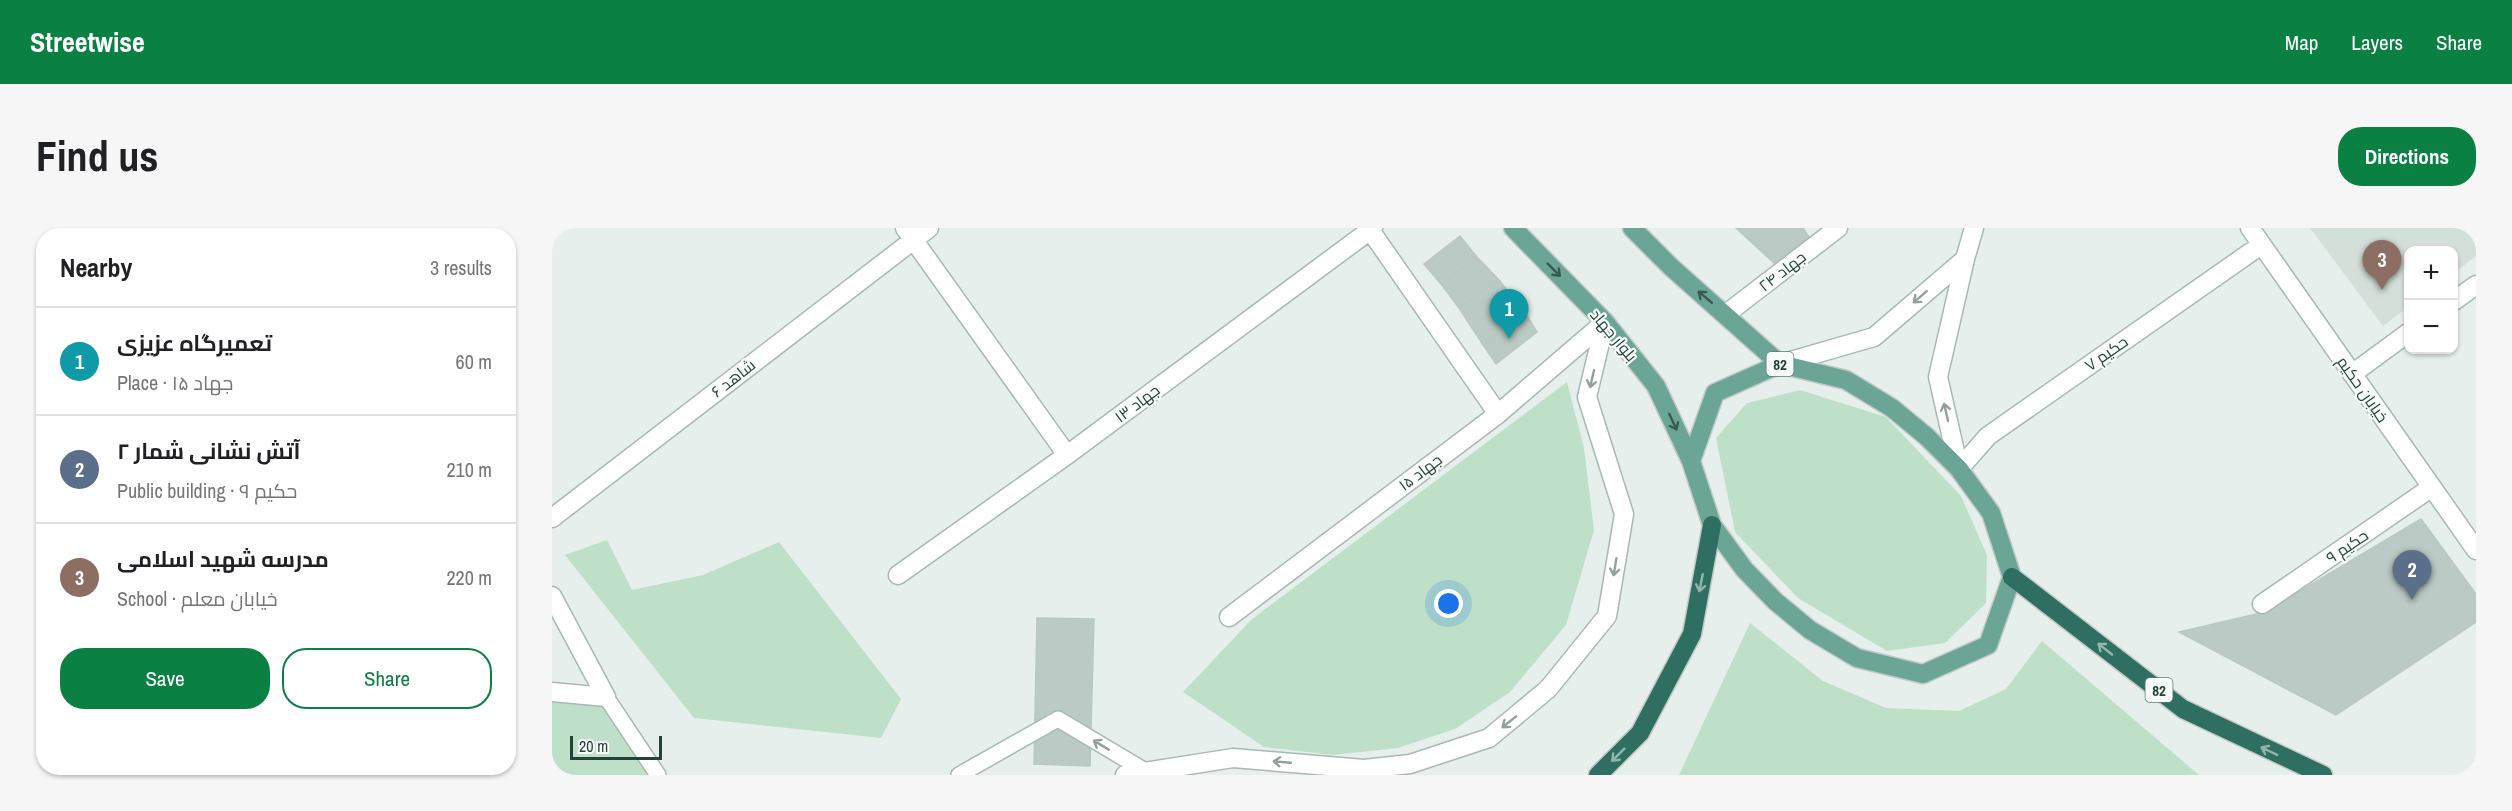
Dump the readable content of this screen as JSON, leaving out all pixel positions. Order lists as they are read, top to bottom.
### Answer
{
  "streets": {
    "highway": ["82"],
    "main road": ["بلوار جهاد"],
    "street": [
      "جهاد ۲۴",
      "حکیم ۷",
      "شاهد ۶",
      "خیابان حکیم",
      "جهاد ۱۳",
      "جهاد ۱۵",
      "حکیم ۹"
    ]
  },
  "crossings": [
    ["جهاد ۲۴", "82"],
    ["بلوار جهاد", "82"],
    ["بلوار جهاد", "جهاد ۱۵"],
    ["حکیم ۷", "82"],
    ["حکیم ۷", "خیابان حکیم"],
    ["خیابان حکیم", "حکیم ۹"]
  ],
  "scale_bar": "20 m",
  "page": {
    "header": "Streetwise",
    "nav": ["Map", "Layers", "Share"],
    "buttons": [
      "Directions",
      ["Save", "Share"]
    ],
    "title": "Find us",
    "heading": ["Nearby", "3 results"],
    "pins": ["3", "1", "2"],
    "map_buttons": ["+", "−"],
    "list": [
      {
        "mark": "1",
        "name": "تعمیرگاه عزیزی",
        "note": "Place · جهاد ۱۵",
        "value": "60 m"
      },
      {
        "mark": "2",
        "name": "آتش نشانی شمار ۲",
        "note": "Public building · حکیم ۹",
        "value": "210 m"
      },
      {
        "mark": "3",
        "name": "مدرسه شهید اسلامی",
        "note": "School · خیابان معلم",
        "value": "220 m"
      }
    ],
    "scale": "20 m"
  }
}
